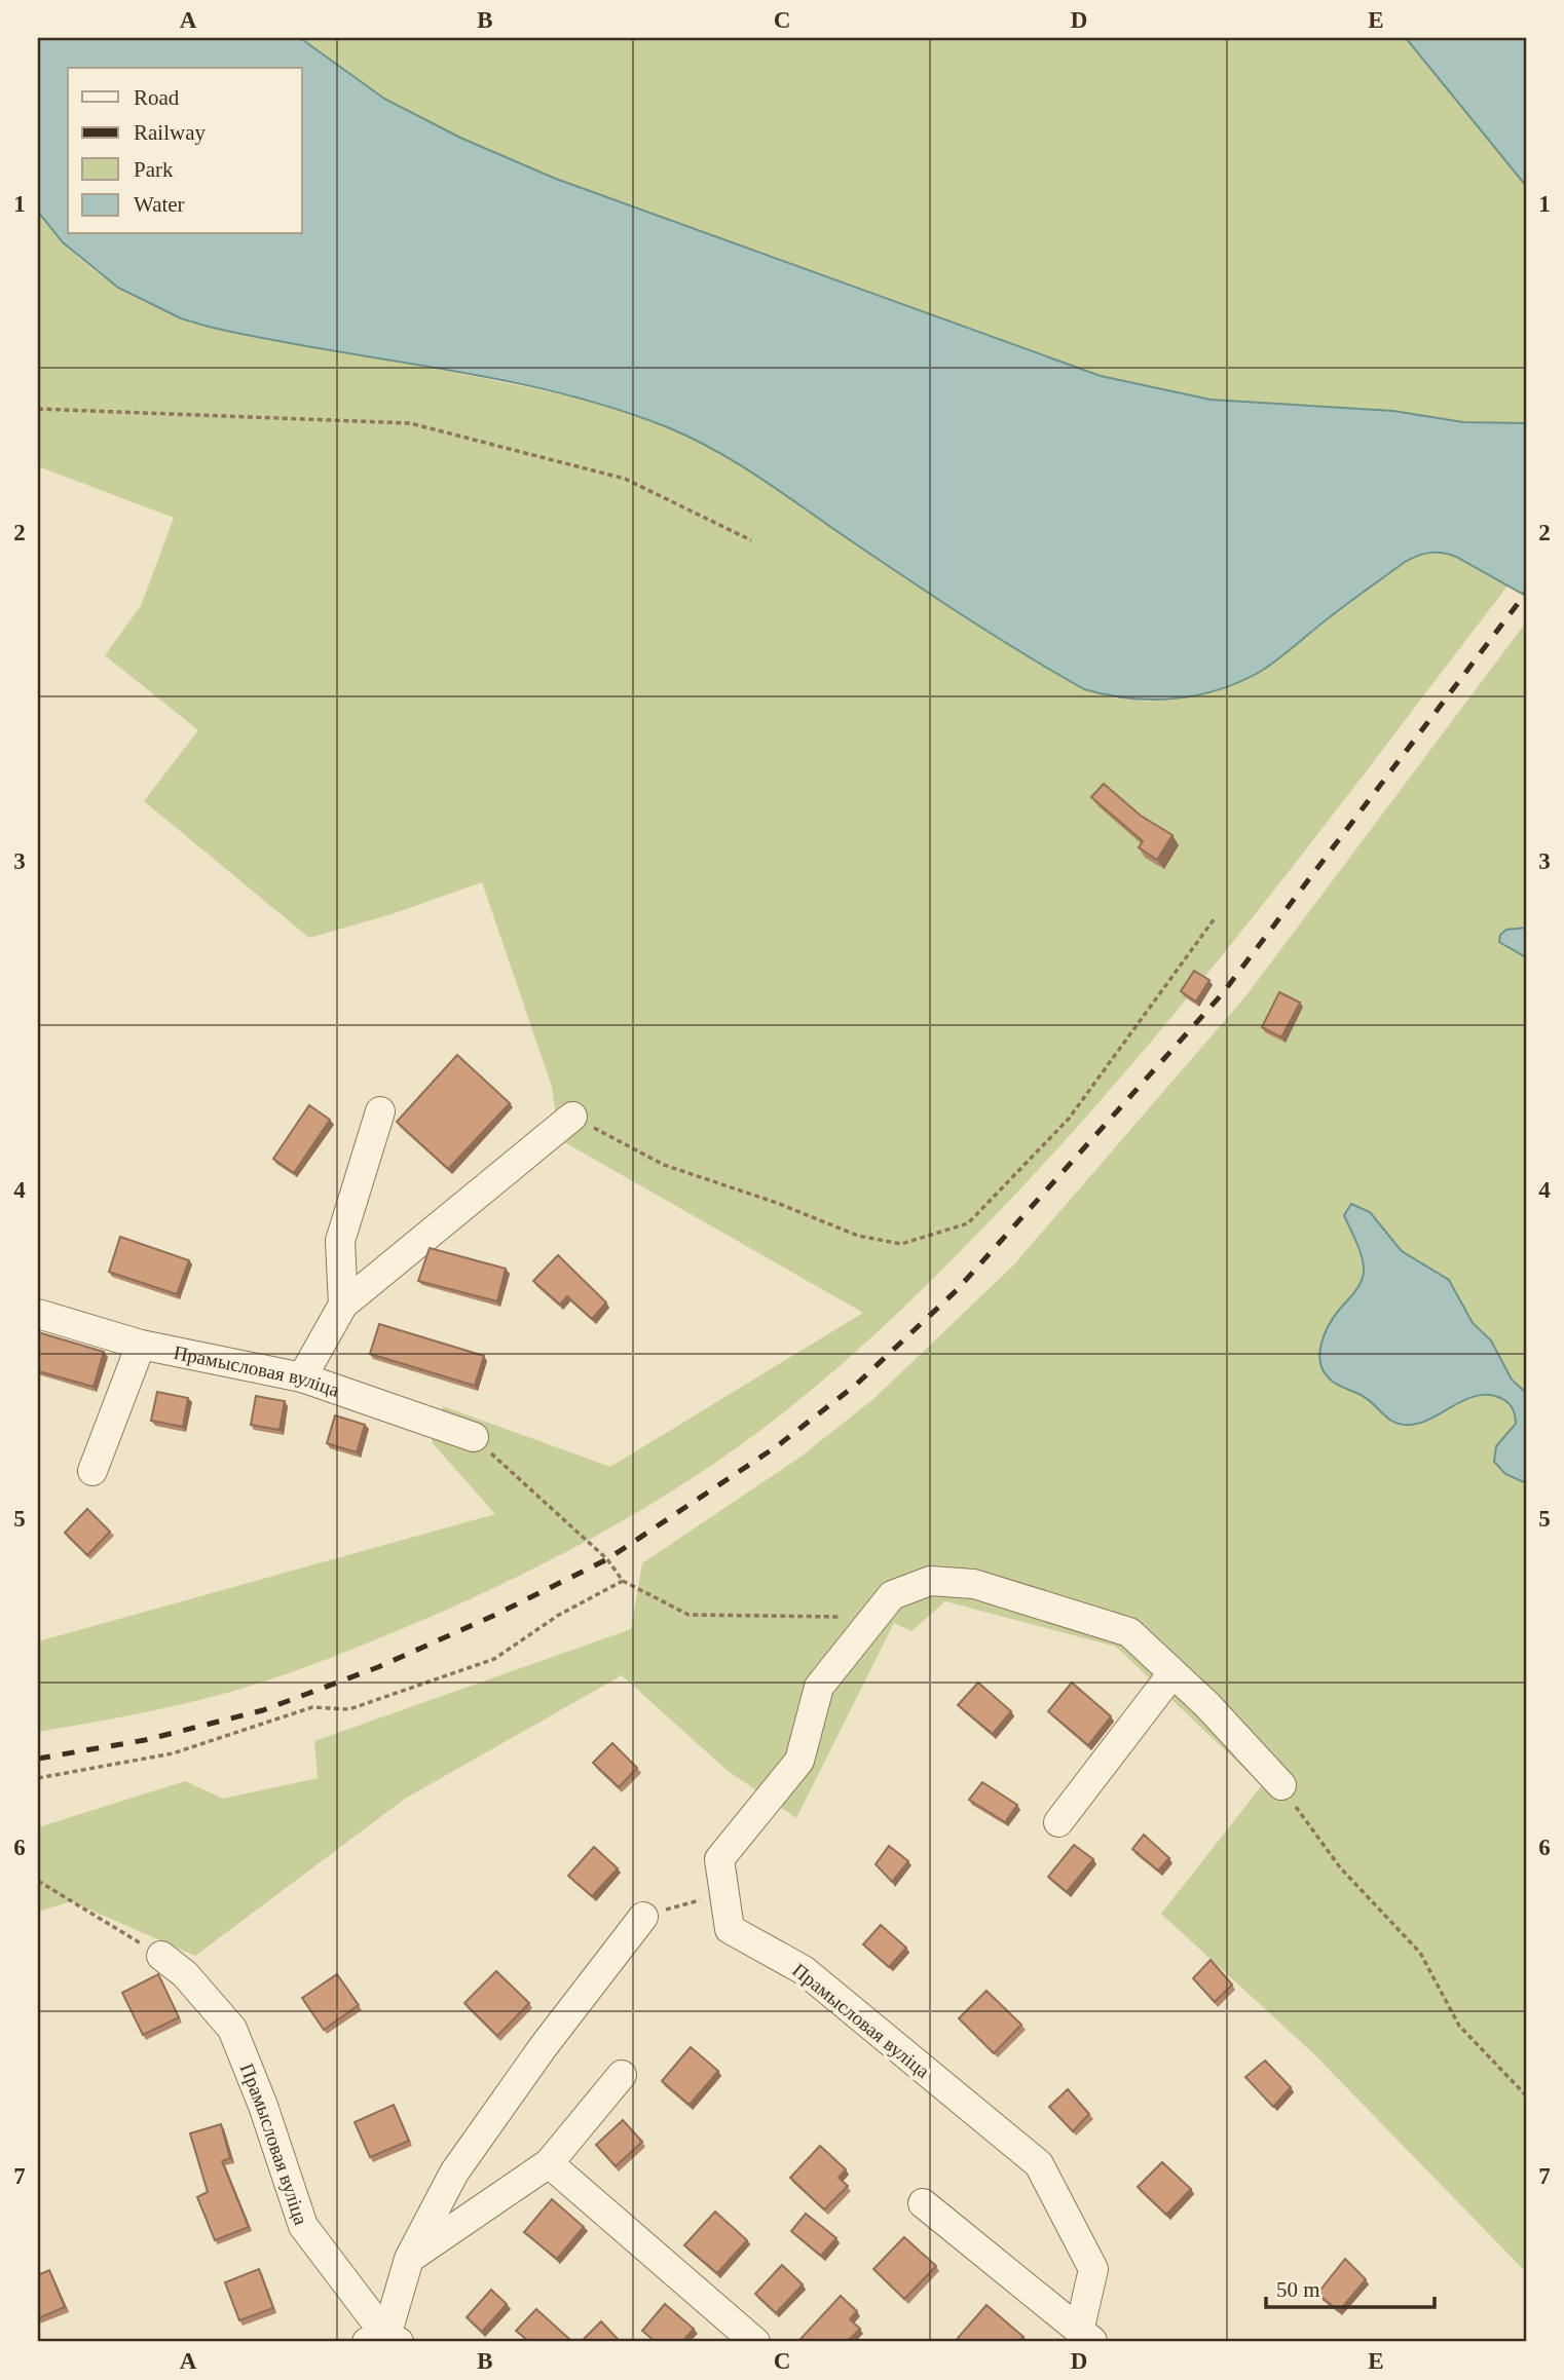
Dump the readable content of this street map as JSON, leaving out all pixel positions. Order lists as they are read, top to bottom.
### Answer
{
  "streets": {
    "street": ["Прамысловая вуліца"]
  },
  "legend": [
    "Road",
    "Railway",
    "Park",
    "Water"
  ],
  "scale_bar": "50 m",
  "grid": {
    "columns": [
      "A",
      "B",
      "C",
      "D",
      "E"
    ],
    "rows": [
      "1",
      "2",
      "3",
      "4",
      "5",
      "6",
      "7"
    ]
  }
}
